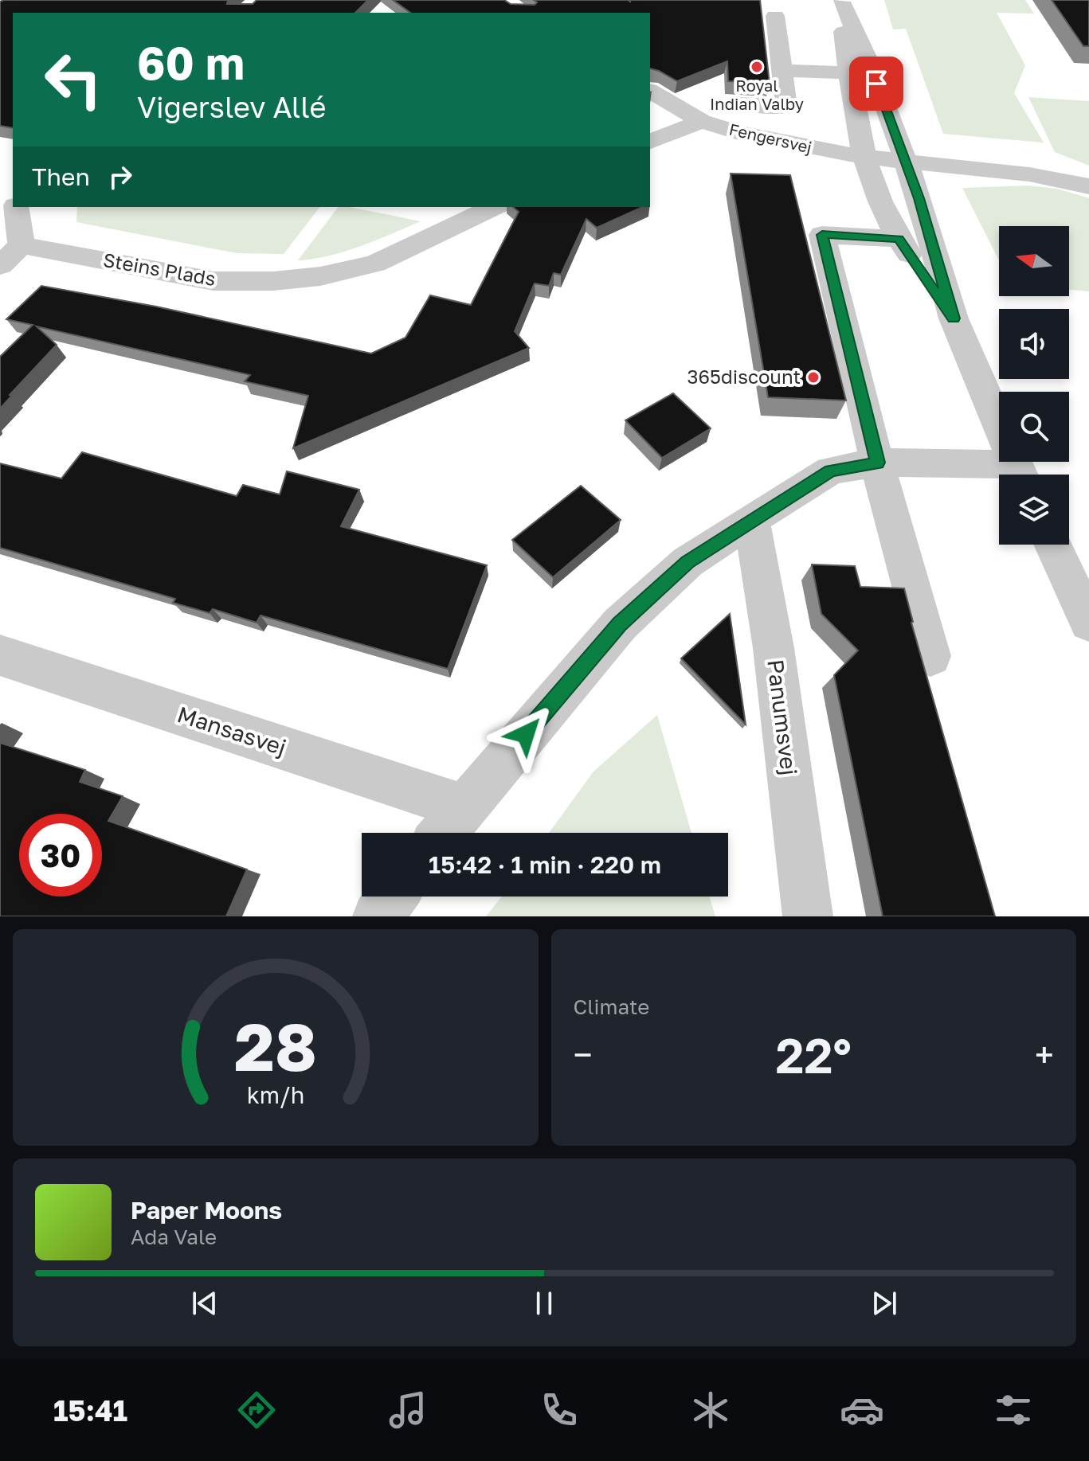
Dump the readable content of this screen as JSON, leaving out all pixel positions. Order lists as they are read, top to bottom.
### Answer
{
  "streets": {
    "street": [
      "Fengersvej",
      "Steins Plads",
      "Panumsvej",
      "Mansasvej"
    ]
  },
  "places": ["Royal Indian Valby", "365discount"],
  "north": "left",
  "page": {
    "turn": ["60 m", "Vigerslev Allé"],
    "then": "Then",
    "limit": "30",
    "trip": "15:42 · 1 min · 220 m",
    "tile": "Climate",
    "heat": ["−", "22°", "+"],
    "song": ["Paper Moons", "Ada Vale"],
    "tabs": "15:41",
    "gauge": ["28", "km/h"]
  }
}
